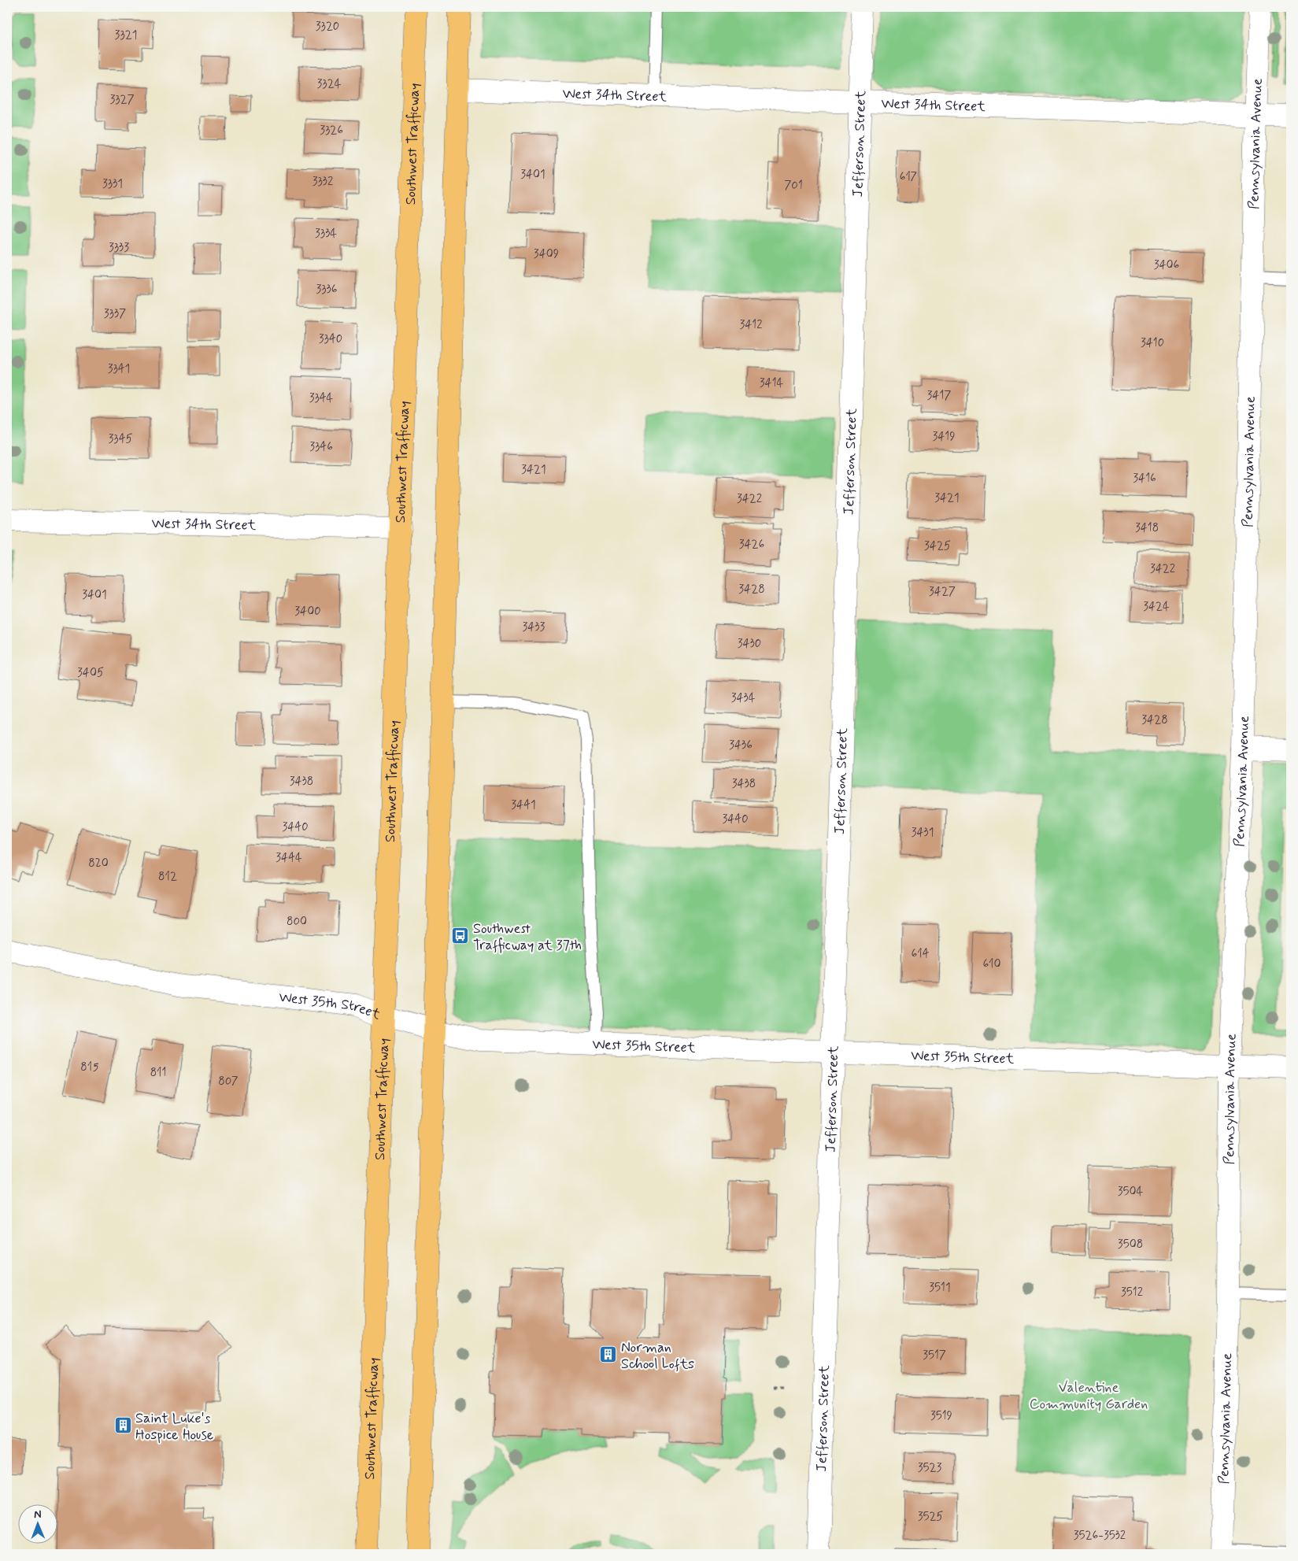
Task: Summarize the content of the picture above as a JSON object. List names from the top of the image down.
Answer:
{
  "streets": {
    "main road": ["Southwest Trafficway"],
    "street": [
      "West 34th Street",
      "Jefferson Street",
      "Pennsylvania Avenue",
      "West 35th Street"
    ]
  },
  "crossings": [
    ["West 34th Street", "Southwest Trafficway"],
    ["West 34th Street", "Jefferson Street"],
    ["West 34th Street", "Pennsylvania Avenue"],
    ["Southwest Trafficway", "West 35th Street"],
    ["Jefferson Street", "West 35th Street"],
    ["Pennsylvania Avenue", "West 35th Street"]
  ],
  "parks": ["Valentine Community Garden"],
  "places": {
    "bus stop": ["Southwest Trafficway at 37th"],
    "building": ["Norman School Lofts", "Saint Luke's Hospice House"]
  },
  "house_numbers": [
    "3320",
    "3321",
    "3324",
    "3327",
    "3326",
    "3401",
    "617",
    "3332",
    "3331",
    "701",
    "3334",
    "3333",
    "3409",
    "3406",
    "3336",
    "3337",
    "3412",
    "3340",
    "3410",
    "3341",
    "3414",
    "3417",
    "3344",
    "3419",
    "3345",
    "3346",
    "3421",
    "3416",
    "3421",
    "3422",
    "3418",
    "3426",
    "3425",
    "3422",
    "3428",
    "3427",
    "3401",
    "3424",
    "3400",
    "3433",
    "3430",
    "3405",
    "3434",
    "3428",
    "3436",
    "3438",
    "3438",
    "3441",
    "3440",
    "3440",
    "3431",
    "3444",
    "820",
    "812",
    "800",
    "614",
    "610",
    "815",
    "811",
    "807",
    "3504",
    "3508",
    "3511",
    "3512",
    "3517",
    "3519",
    "3523",
    "3525",
    "3526-3532"
  ],
  "north": "top"
}
